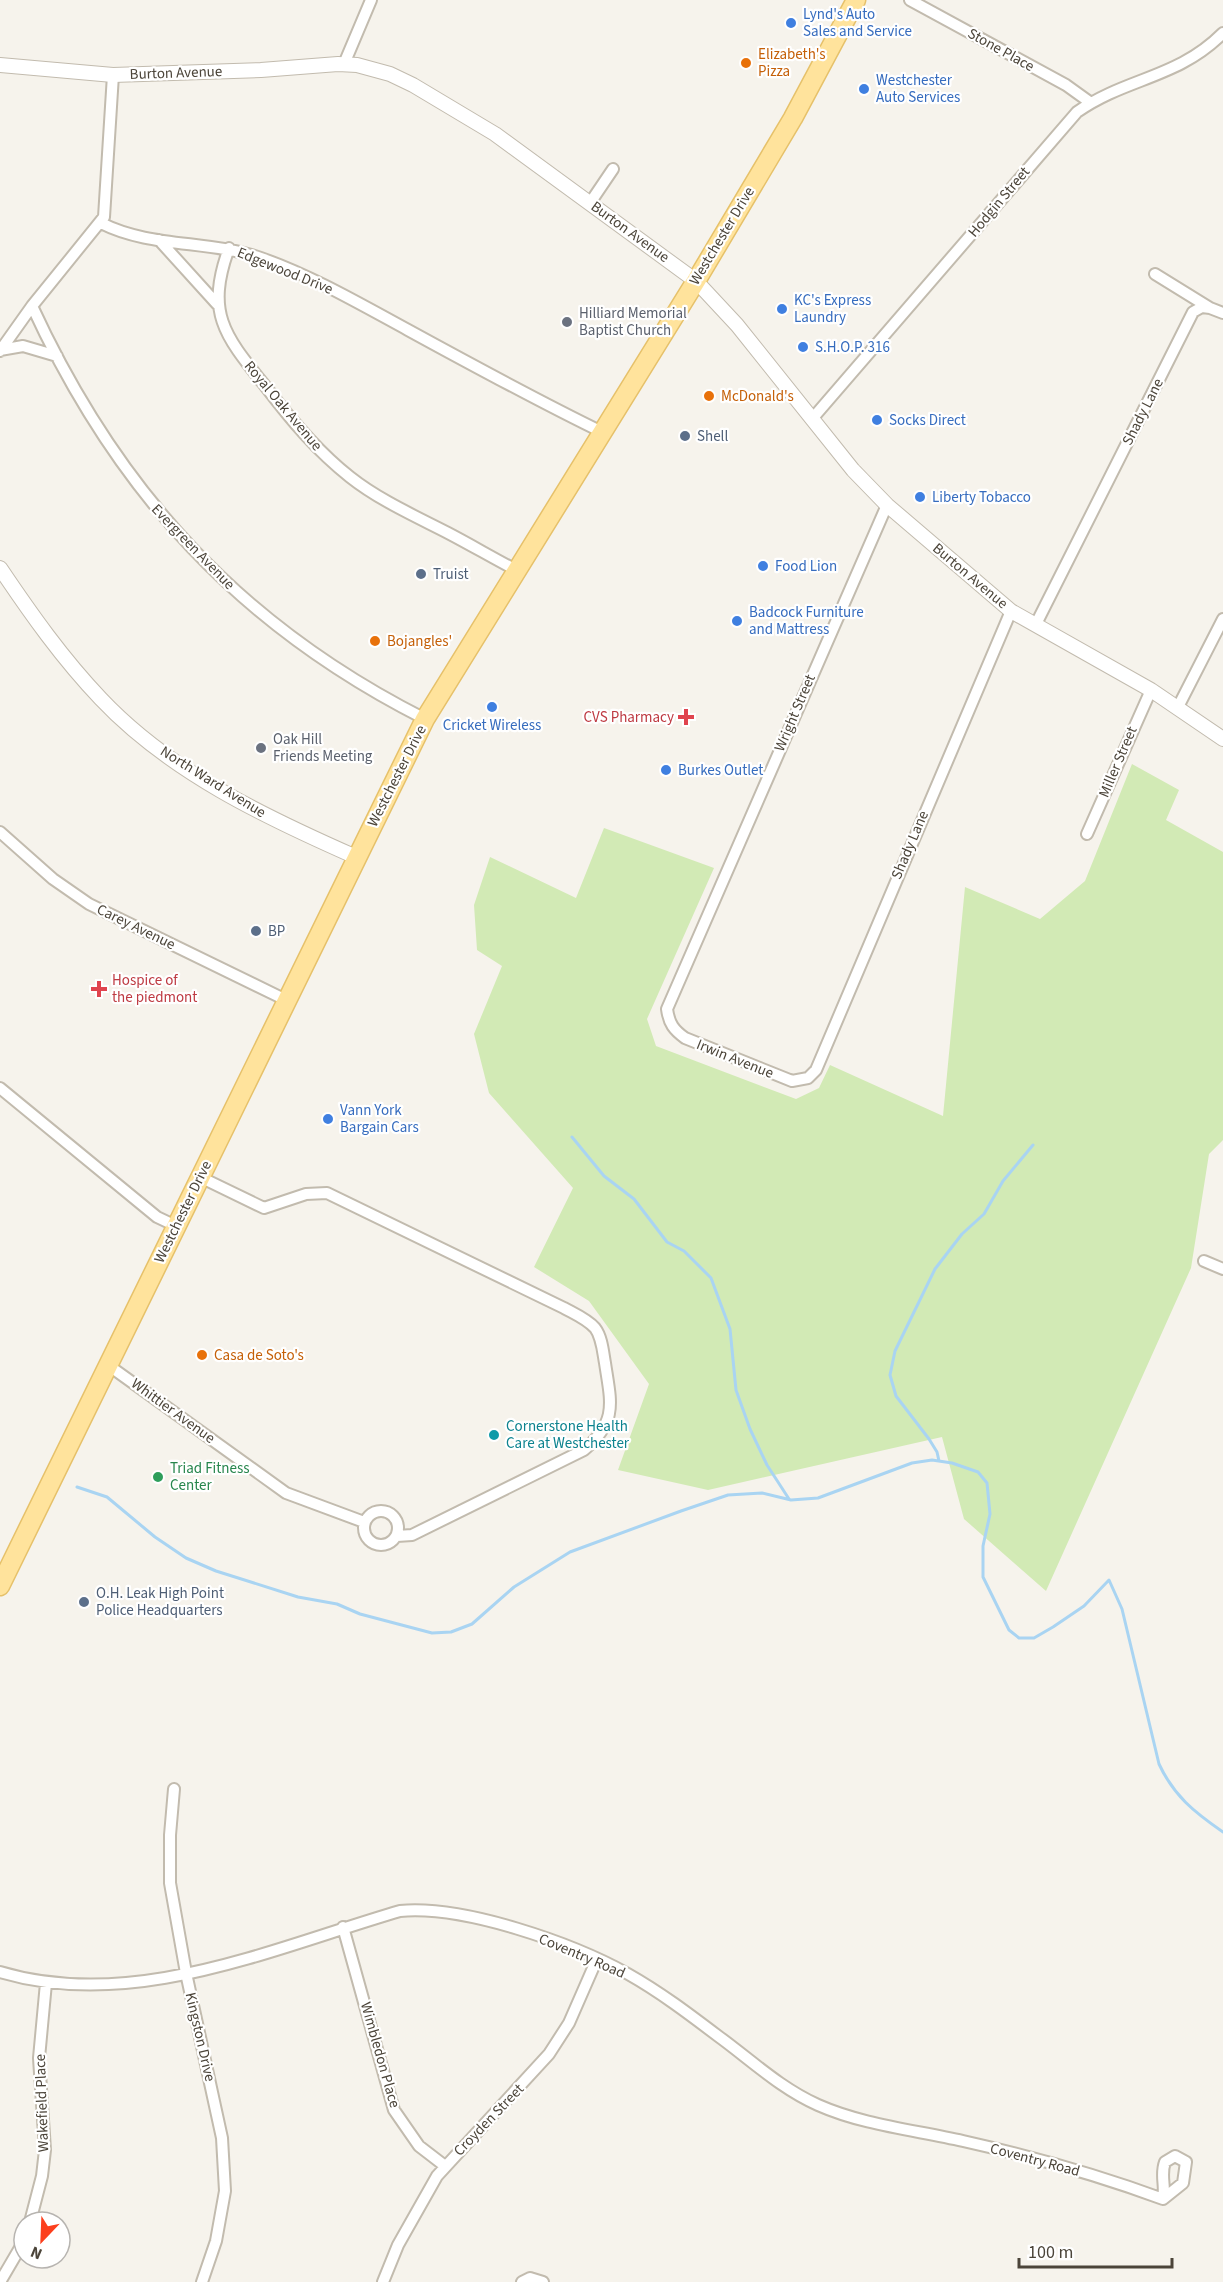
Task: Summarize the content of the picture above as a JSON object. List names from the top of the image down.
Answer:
{
  "streets": {
    "main road": ["Westchester Drive"],
    "street": [
      "Stone Place",
      "Burton Avenue",
      "Hodgin Street",
      "Edgewood Drive",
      "Royal Oak Avenue",
      "Shady Lane",
      "Evergreen Avenue",
      "Wright Street",
      "Miller Street",
      "North Ward Avenue",
      "Carey Avenue",
      "Irwin Avenue",
      "Whittier Avenue",
      "Coventry Road",
      "Kingston Drive",
      "Wimbledon Place",
      "Wakefield Place",
      "Croyden Street"
    ]
  },
  "crossings": [
    ["Stone Place", "Hodgin Street"],
    ["Burton Avenue", "Hodgin Street"],
    ["Burton Avenue", "Westchester Drive"],
    ["Burton Avenue", "Shady Lane"],
    ["Burton Avenue", "Wright Street"],
    ["Burton Avenue", "Miller Street"],
    ["Westchester Drive", "Edgewood Drive"],
    ["Westchester Drive", "Royal Oak Avenue"],
    ["Westchester Drive", "Evergreen Avenue"],
    ["Westchester Drive", "North Ward Avenue"],
    ["Westchester Drive", "Carey Avenue"],
    ["Westchester Drive", "Whittier Avenue"],
    ["Edgewood Drive", "Royal Oak Avenue"],
    ["Shady Lane", "Irwin Avenue"],
    ["Wright Street", "Irwin Avenue"],
    ["Coventry Road", "Kingston Drive"],
    ["Coventry Road", "Wimbledon Place"],
    ["Coventry Road", "Wakefield Place"],
    ["Coventry Road", "Croyden Street"],
    ["Wimbledon Place", "Croyden Street"]
  ],
  "places": {
    "other": [
      "Lynd's Auto Sales and Service",
      "Elizabeth's Pizza",
      "Westchester Auto Services",
      "KC's Express Laundry",
      "Hilliard Memorial Baptist Church",
      "S.H.O.P. 316",
      "McDonald's",
      "Socks Direct",
      "Shell",
      "Liberty Tobacco",
      "Food Lion",
      "Truist",
      "Badcock Furniture and Mattress",
      "Bojangles'",
      "Cricket Wireless",
      "Oak Hill Friends Meeting",
      "Burkes Outlet",
      "BP",
      "Vann York Bargain Cars",
      "Casa de Soto's",
      "Cornerstone Health Care at Westchester",
      "Triad Fitness Center",
      "O.H. Leak High Point Police Headquarters"
    ],
    "health": ["CVS Pharmacy", "Hospice of the piedmont"]
  },
  "scale_bar": "100 m",
  "north": "bottom left"
}
